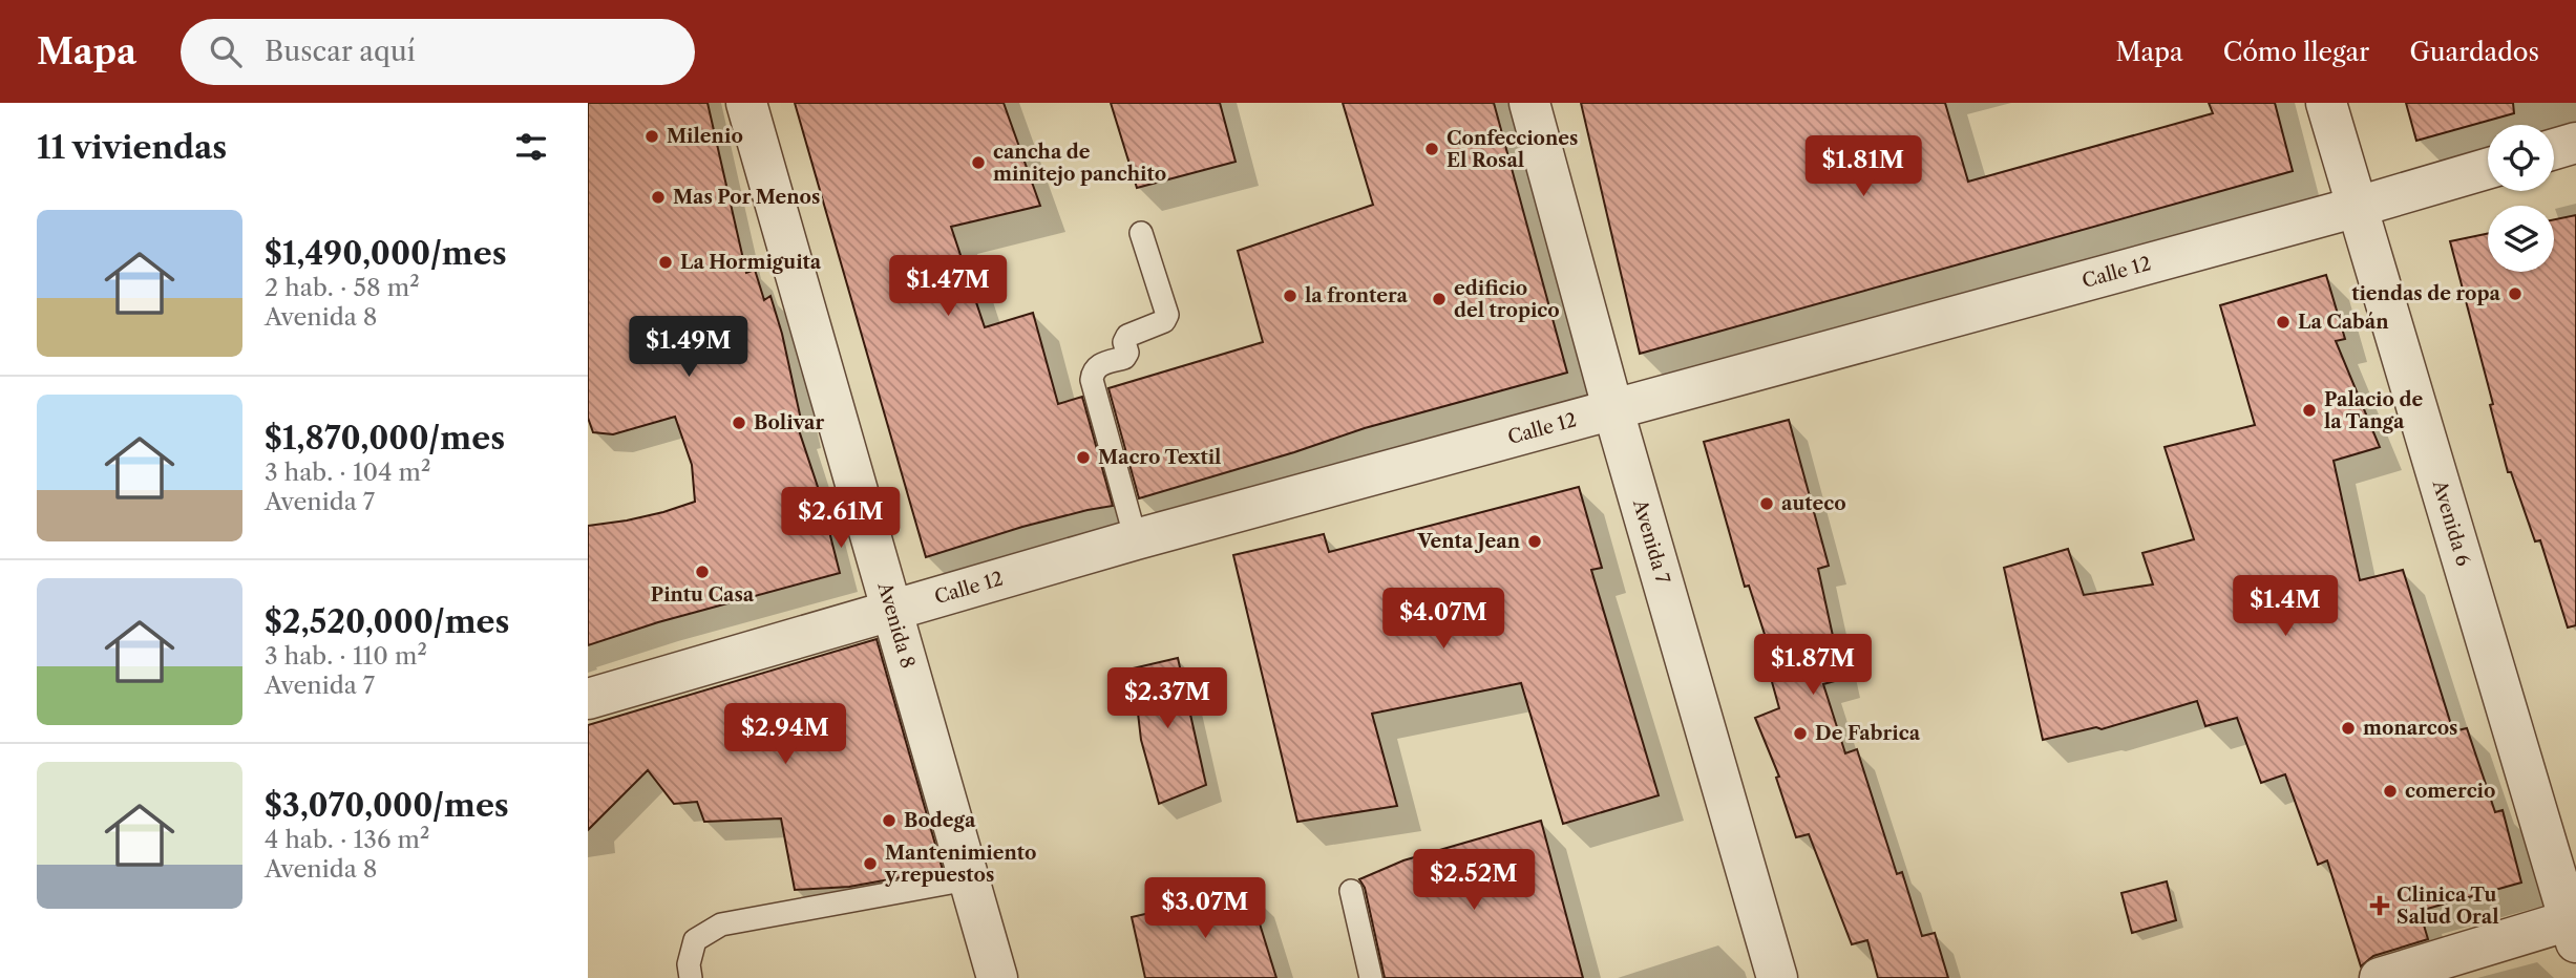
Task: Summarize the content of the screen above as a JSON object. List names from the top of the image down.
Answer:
{
  "streets": {
    "street": [
      "Calle 12",
      "Avenida 6",
      "Avenida 7",
      "Avenida 8"
    ]
  },
  "crossings": [
    ["Calle 12", "Avenida 6"],
    ["Calle 12", "Avenida 7"],
    ["Calle 12", "Avenida 8"]
  ],
  "places": {
    "other": [
      "Milenio",
      "Confecciones El Rosal",
      "cancha de minitejo panchito",
      "Mas Por Menos",
      "La Hormiguita",
      "tiendas de ropa",
      "la frontera",
      "edificio del tropico",
      "La Cabán",
      "Palacio de la Tanga",
      "Bolivar",
      "Macro Textil",
      "auteco",
      "Venta Jean",
      "Pintu Casa",
      "monarcos",
      "De Fabrica",
      "comercio",
      "Bodega",
      "Mantenimiento y repuestos"
    ],
    "health": ["Clinica Tu Salud Oral"]
  },
  "page": {
    "header": "Mapa",
    "search": "Buscar aquí",
    "nav": ["Mapa", "Cómo llegar", "Guardados"],
    "heading": "11 viviendas",
    "price": [
      "$1.81M",
      "$1.47M",
      "$1.49M",
      "$2.61M",
      "$1.4M",
      "$4.07M",
      "$1.87M",
      "$2.37M",
      "$2.94M",
      "$2.52M",
      "$3.07M"
    ],
    "list": [
      {
        "name": "$1,490,000/mes",
        "note": "2 hab. · 58 m² · Avenida 8"
      },
      {
        "name": "$1,870,000/mes",
        "note": "3 hab. · 104 m² · Avenida 7"
      },
      {
        "name": "$2,520,000/mes",
        "note": "3 hab. · 110 m² · Avenida 7"
      },
      {
        "name": "$3,070,000/mes",
        "note": "4 hab. · 136 m² · Avenida 8"
      }
    ]
  }
}
